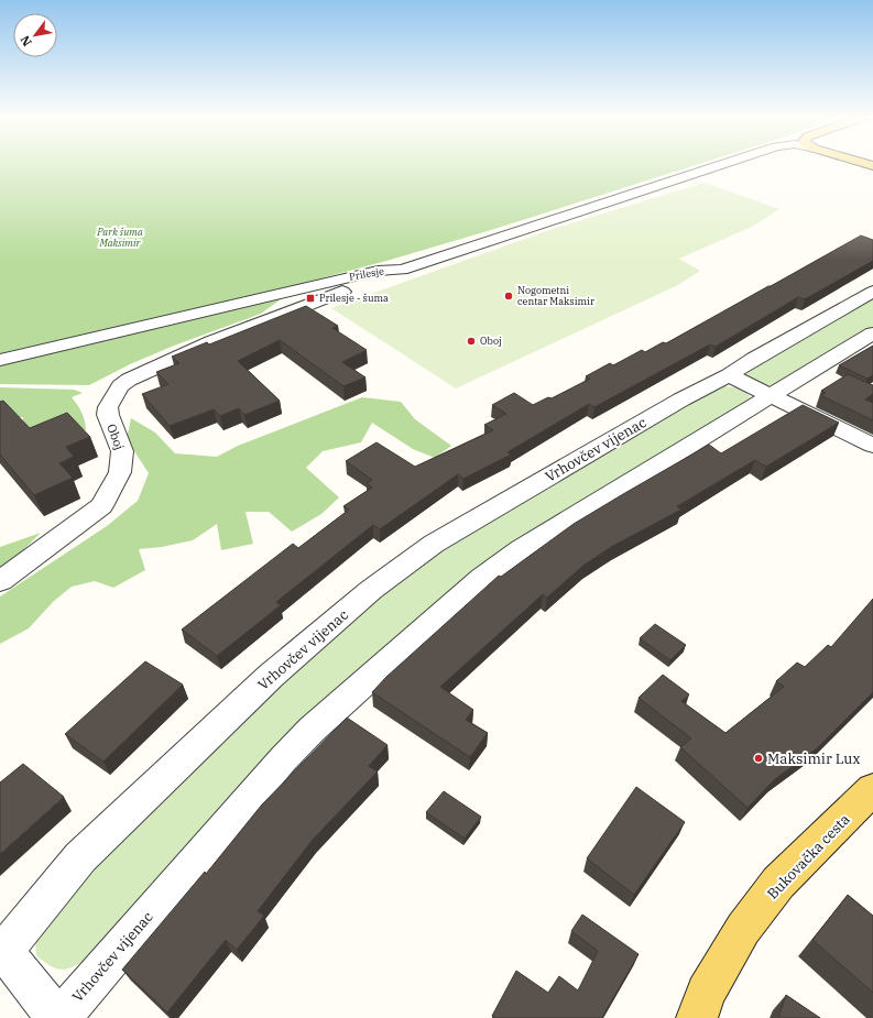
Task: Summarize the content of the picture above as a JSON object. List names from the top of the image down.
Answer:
{
  "streets": {
    "main road": ["Bukovačka cesta"],
    "street": ["Prilesje", "Oboj", "Vrhovčev vijenac"]
  },
  "crossings": [
    ["Prilesje", "Oboj"]
  ],
  "parks": ["Park šuma Maksimir"],
  "places": {
    "other": ["Nogometni centar Maksimir", "Oboj", "Maksimir Lux"],
    "transit": ["Prilesje - šuma"]
  },
  "north": "bottom left"
}
